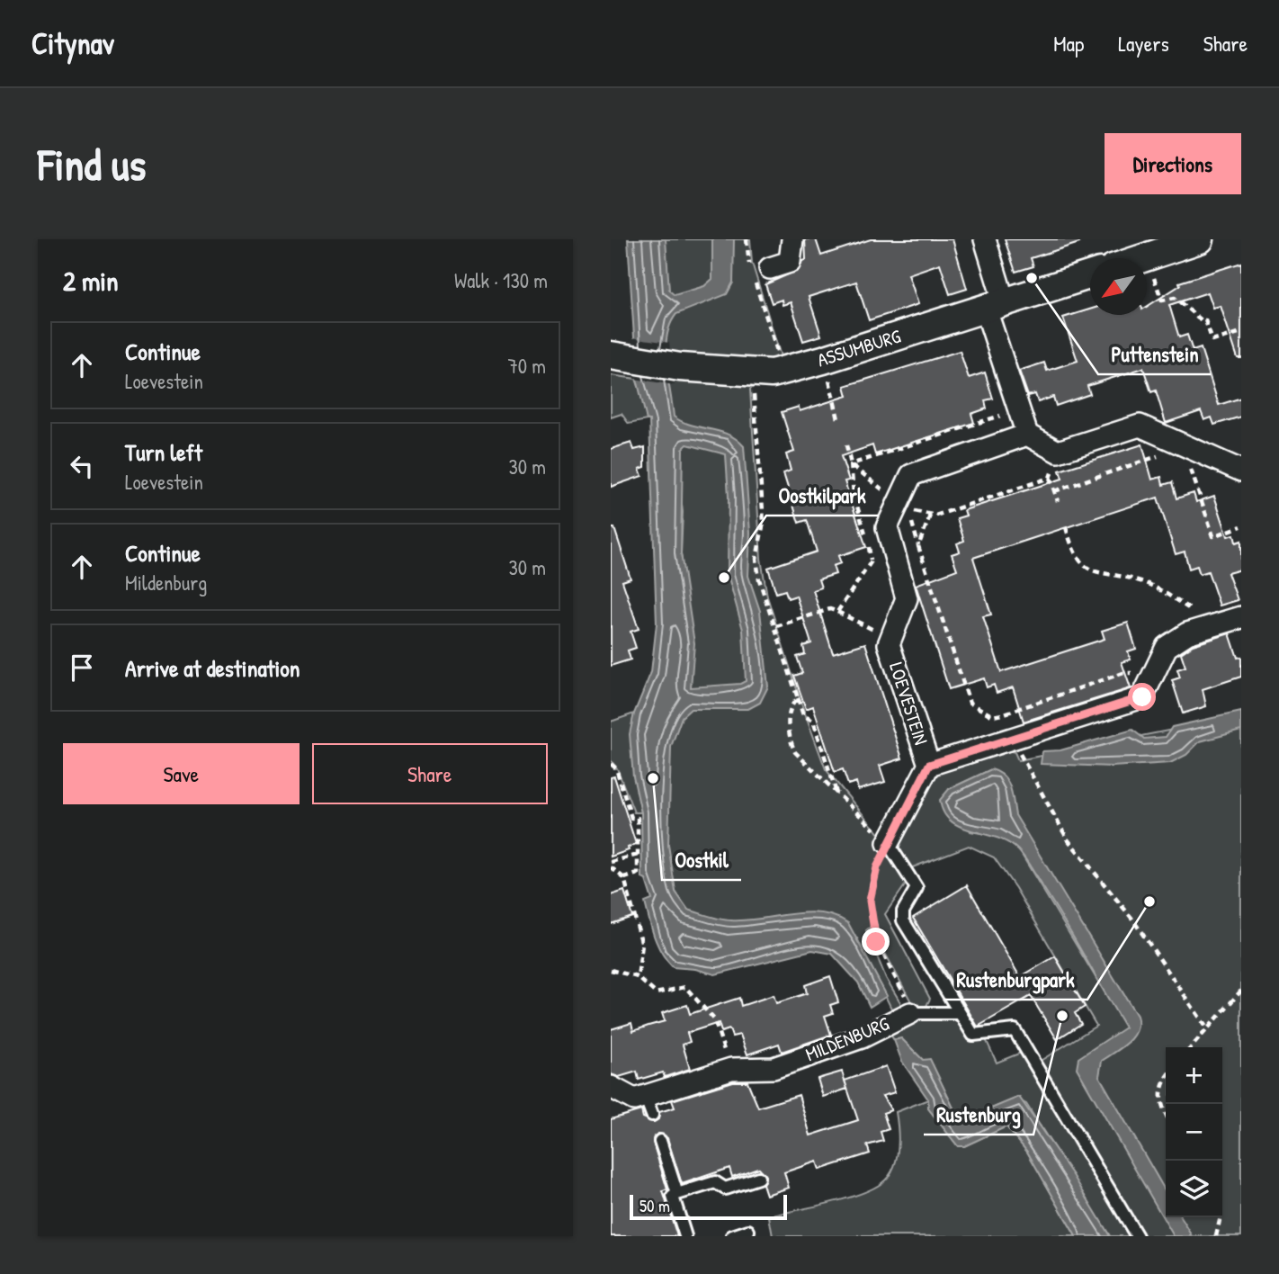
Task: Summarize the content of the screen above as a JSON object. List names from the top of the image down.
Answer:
{
  "streets": {
    "street": ["ASSUMBURG", "LOEVESTEIN", "MILDENBURG"]
  },
  "crossings": [
    ["LOEVESTEIN", "MILDENBURG"]
  ],
  "places": [
    "Puttenstein",
    "Oostkilpark",
    "Oostkil",
    "Rustenburgpark",
    "Rustenburg"
  ],
  "scale_bar": "50 m",
  "north": "bottom left",
  "page": {
    "header": "Citynav",
    "nav": ["Map", "Layers", "Share"],
    "buttons": [
      "Directions",
      ["Save", "Share"]
    ],
    "title": "Find us",
    "heading": ["2 min", "Walk · 130 m"],
    "list": [
      ["Continue", "Loevestein", "70 m"],
      ["Turn left", "Loevestein", "30 m"],
      ["Continue", "Mildenburg", "30 m"],
      "Arrive at destination"
    ],
    "map_buttons": ["+", "−"],
    "scale": "50 m"
  }
}
